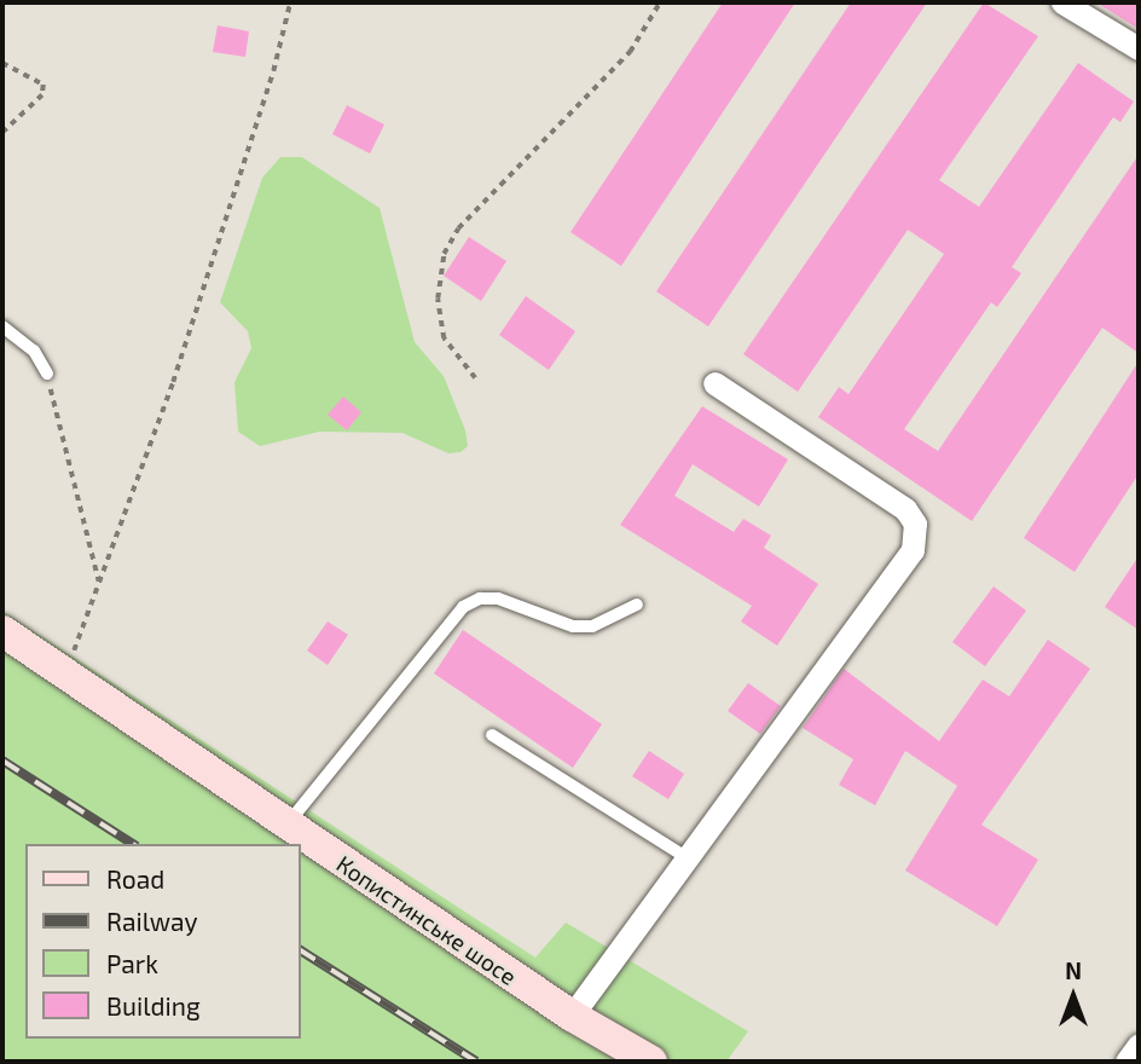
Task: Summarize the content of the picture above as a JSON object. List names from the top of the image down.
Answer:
{
  "streets": {
    "street": ["Копистинське шосе"]
  },
  "legend": [
    "Road",
    "Railway",
    "Park",
    "Building"
  ],
  "north": "top"
}
